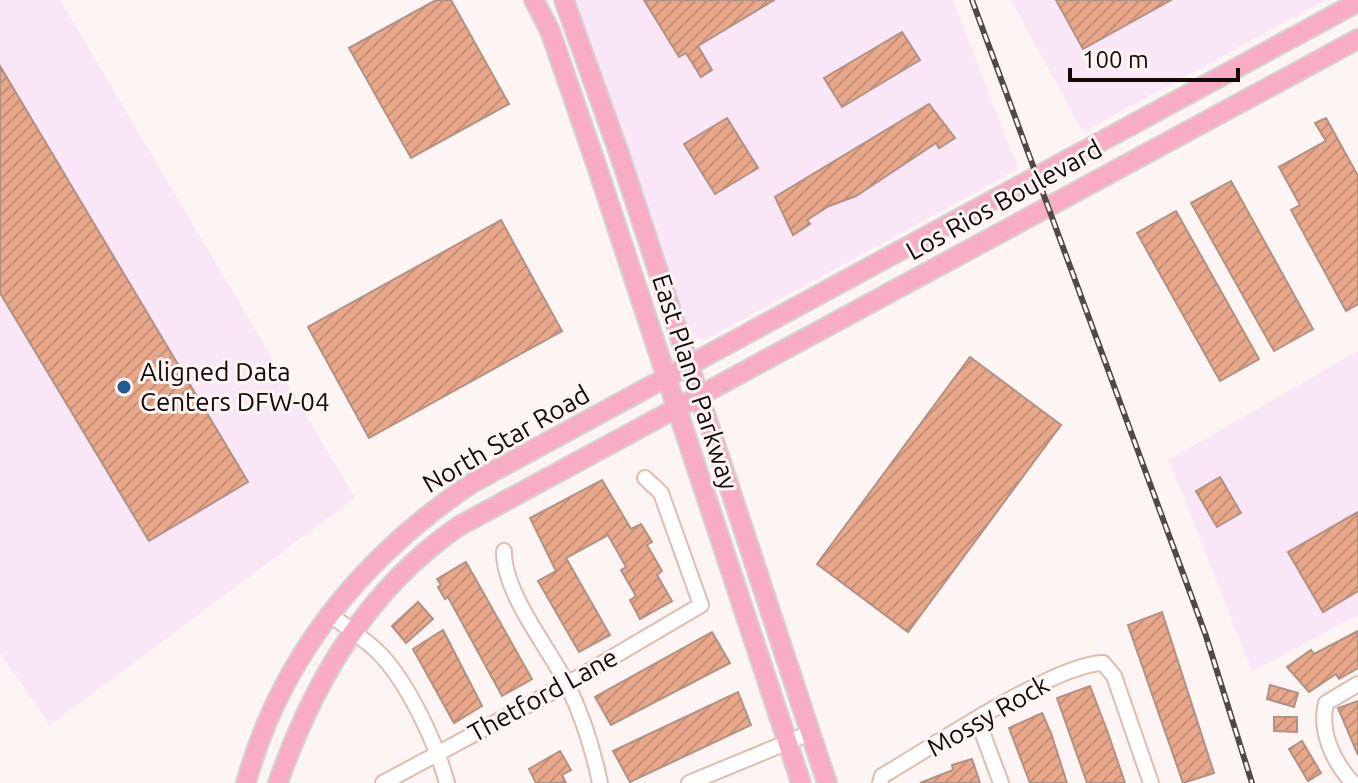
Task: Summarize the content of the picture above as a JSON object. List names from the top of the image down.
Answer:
{
  "streets": {
    "main road": ["Los Rios Boulevard", "East Plano Parkway", "North Star Road"],
    "street": ["Thetford Lane", "Mossy Rock"]
  },
  "crossings": [
    ["Los Rios Boulevard", "East Plano Parkway"],
    ["Los Rios Boulevard", "North Star Road"],
    ["East Plano Parkway", "North Star Road"]
  ],
  "places": ["Aligned Data Centers DFW-04"],
  "scale_bar": "100 m"
}
